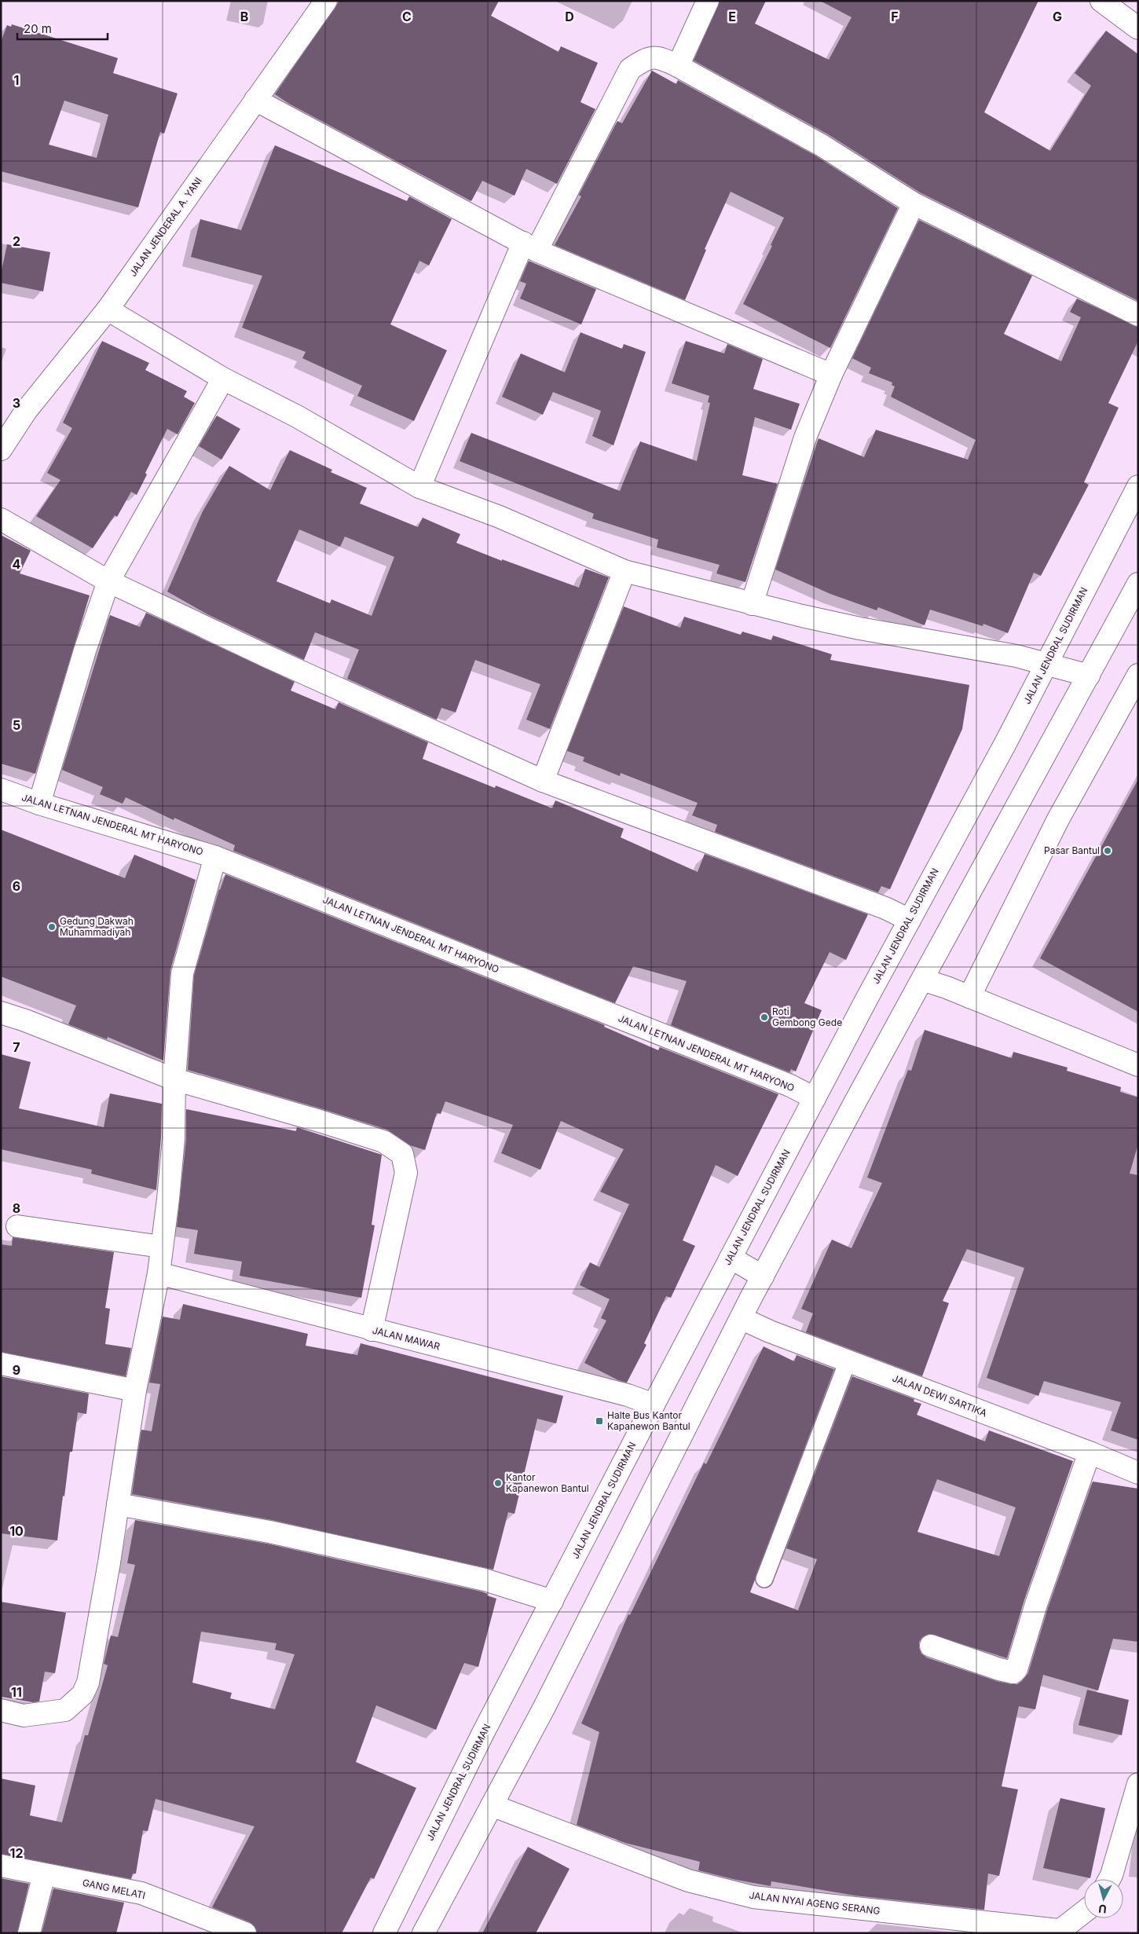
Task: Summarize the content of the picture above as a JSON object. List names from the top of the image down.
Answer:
{
  "streets": {
    "street": [
      "JALAN JENDERAL A. YANI",
      "JALAN JENDRAL SUDIRMAN",
      "JALAN LETNAN JENDERAL MT HARYONO",
      "JALAN MAWAR",
      "JALAN DEWI SARTIKA",
      "GANG MELATI",
      "JALAN NYAI AGENG SERANG"
    ]
  },
  "crossings": [
    ["JALAN JENDRAL SUDIRMAN", "JALAN LETNAN JENDERAL MT HARYONO"],
    ["JALAN JENDRAL SUDIRMAN", "JALAN MAWAR"]
  ],
  "places": {
    "other": [
      "Pasar Bantul",
      "Gedung Dakwah Muhammadiyah",
      "Roti Gembong Gede",
      "Kantor Kapanewon Bantul"
    ],
    "transit": ["Halte Bus Kantor Kapanewon Bantul"]
  },
  "scale_bar": "20 m",
  "north": "bottom",
  "grid": {
    "columns": [
      "B",
      "C",
      "D",
      "E",
      "F",
      "G"
    ],
    "rows": [
      "1",
      "2",
      "3",
      "4",
      "5",
      "6",
      "7",
      "8",
      "9",
      "10",
      "11",
      "12"
    ]
  }
}
